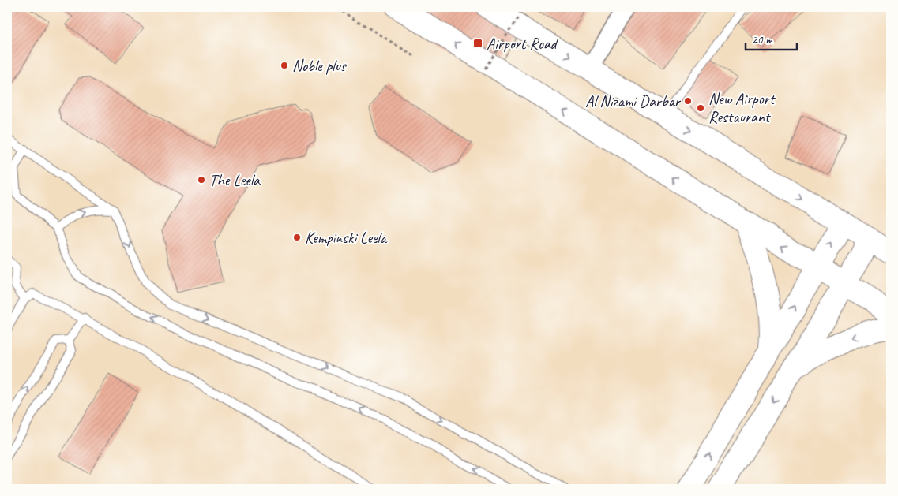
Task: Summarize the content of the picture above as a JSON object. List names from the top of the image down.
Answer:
{
  "places": {
    "transit": ["Airport Road"],
    "other": [
      "Noble plus",
      "Al Nizami Darbar",
      "New Airport Restaurant",
      "The Leela",
      "Kempinski Leela"
    ]
  },
  "scale_bar": "20 m"
}
